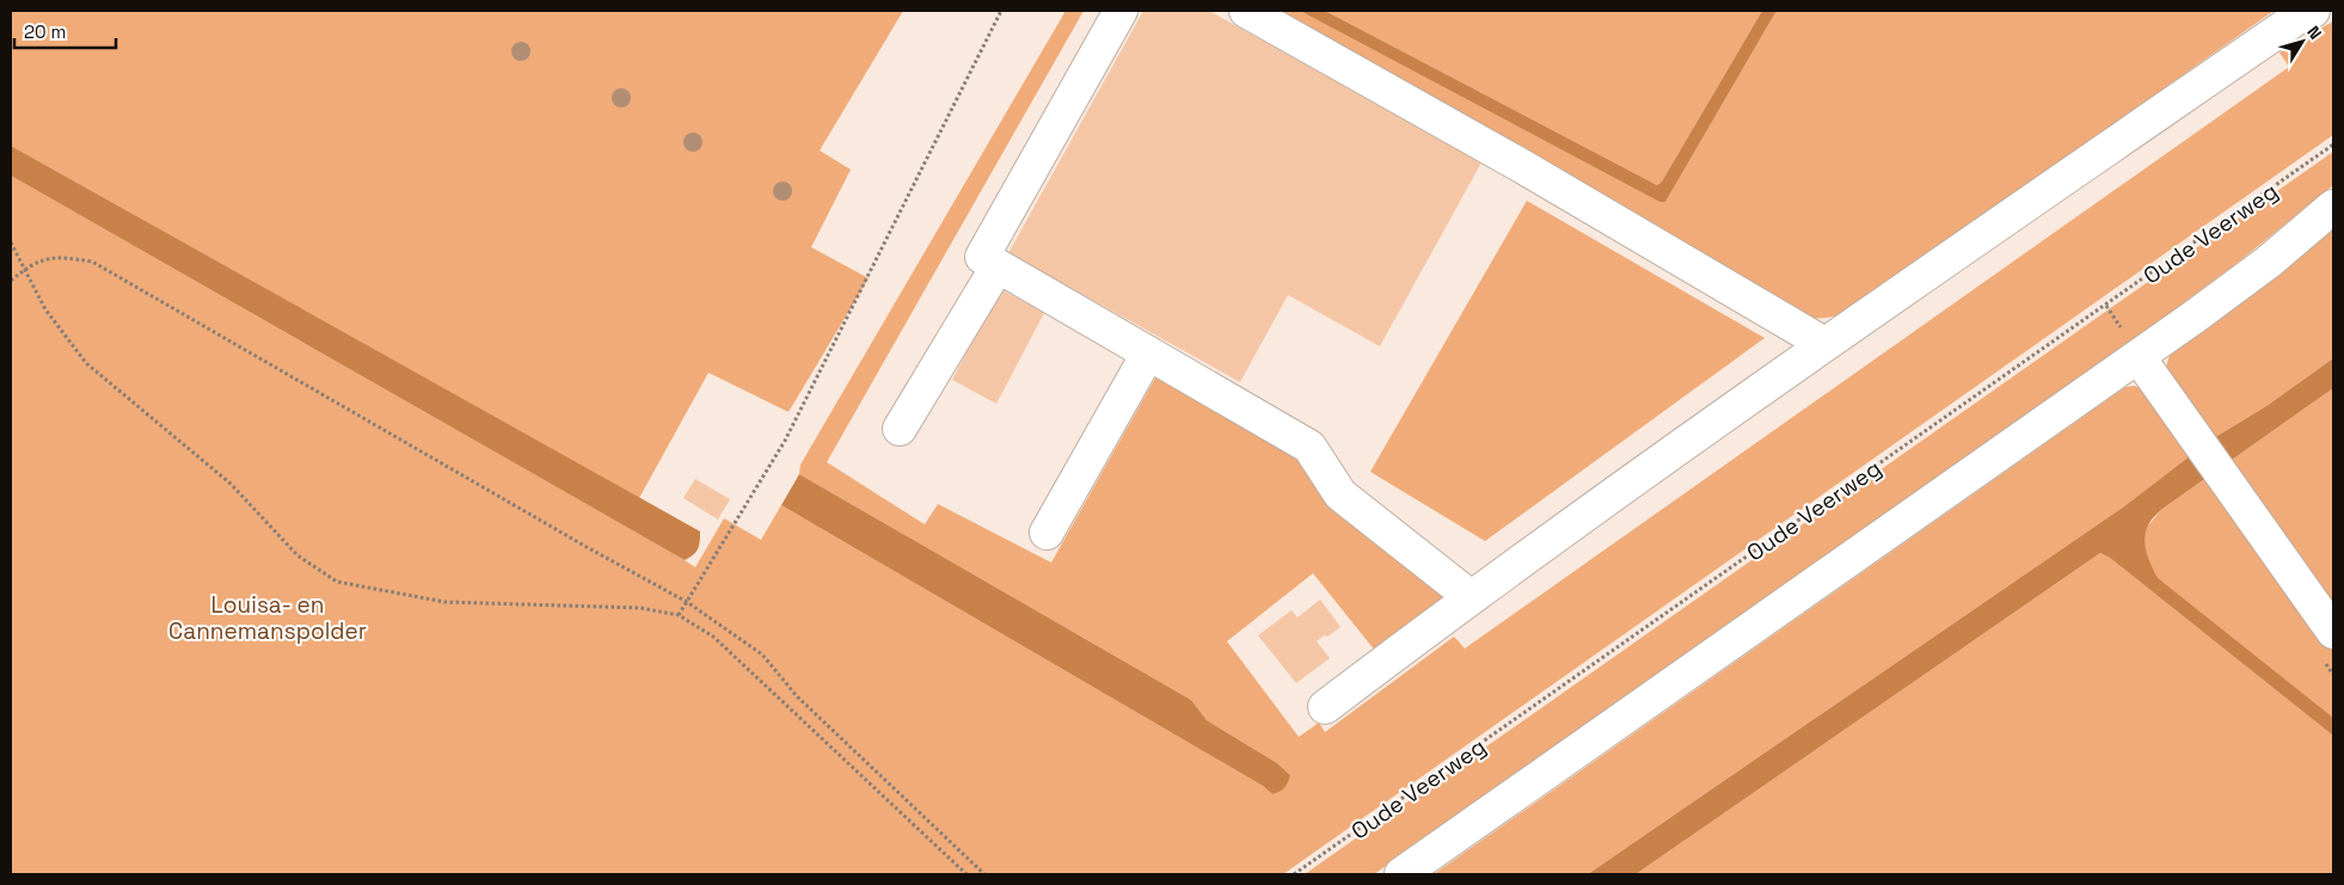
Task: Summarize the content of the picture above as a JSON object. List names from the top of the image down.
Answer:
{
  "streets": {
    "path": ["Oude Veerweg"]
  },
  "parks": ["Louisa- en Cannemanspolder"],
  "scale_bar": "20 m",
  "north": "top right"
}
